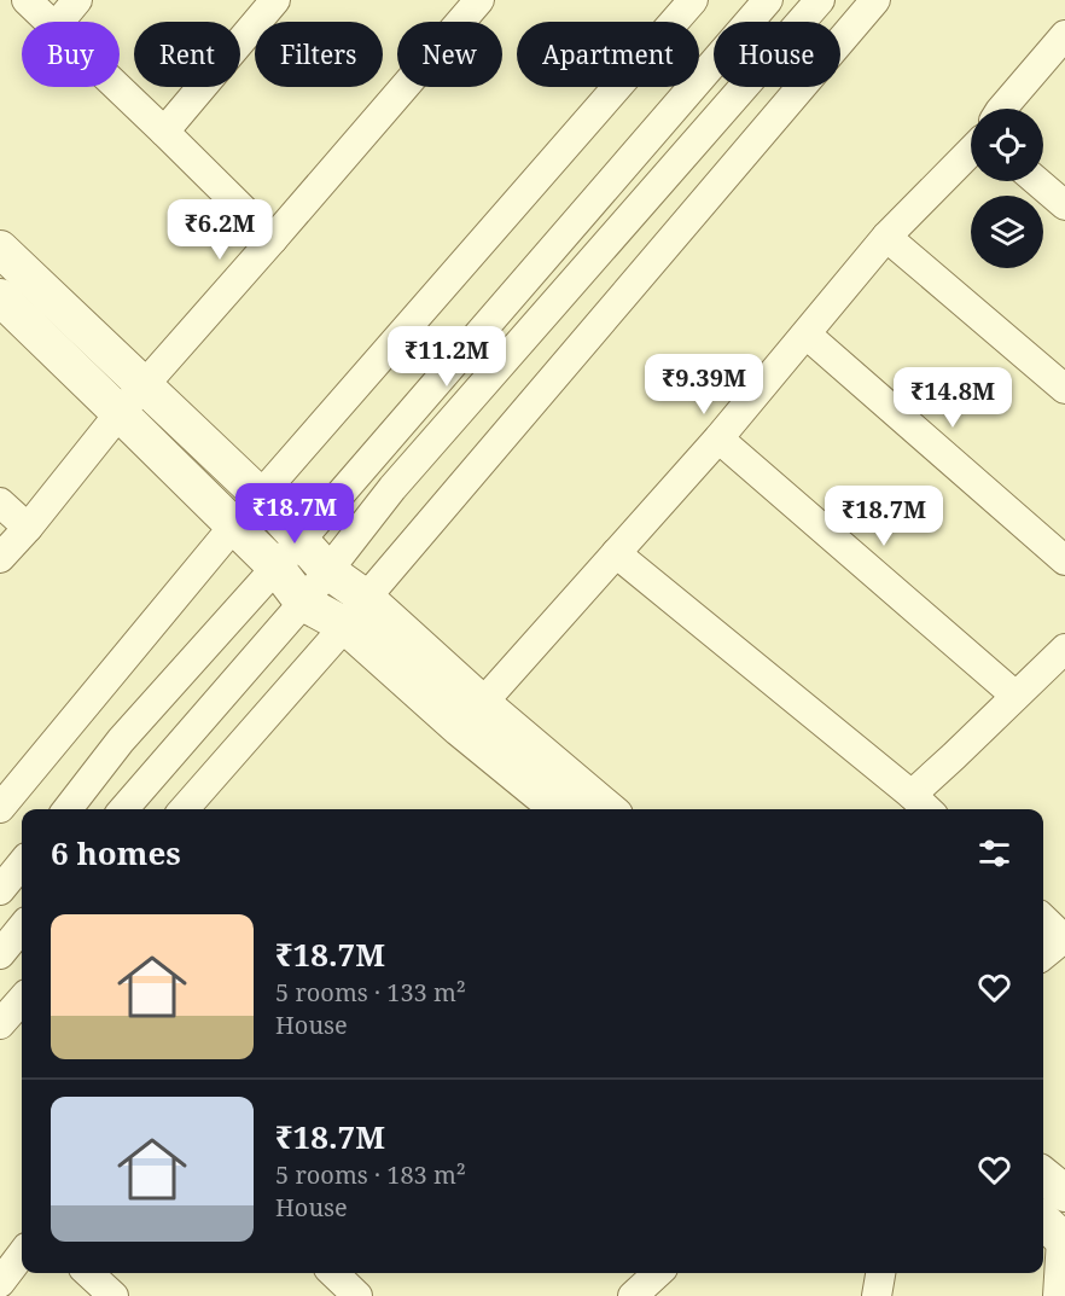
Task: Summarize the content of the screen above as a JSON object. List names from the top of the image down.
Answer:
{
  "page": {
    "chip": [
      "Buy",
      "Rent",
      "Filters",
      "New",
      "Apartment",
      "House"
    ],
    "price": [
      "₹6.2M",
      "₹11.2M",
      "₹9.39M",
      "₹14.8M",
      "₹18.7M",
      "₹18.7M"
    ],
    "heading": "6 homes",
    "list": [
      {
        "name": "₹18.7M",
        "note": "5 rooms · 133 m² · House"
      },
      {
        "name": "₹18.7M",
        "note": "5 rooms · 183 m² · House"
      }
    ]
  }
}
